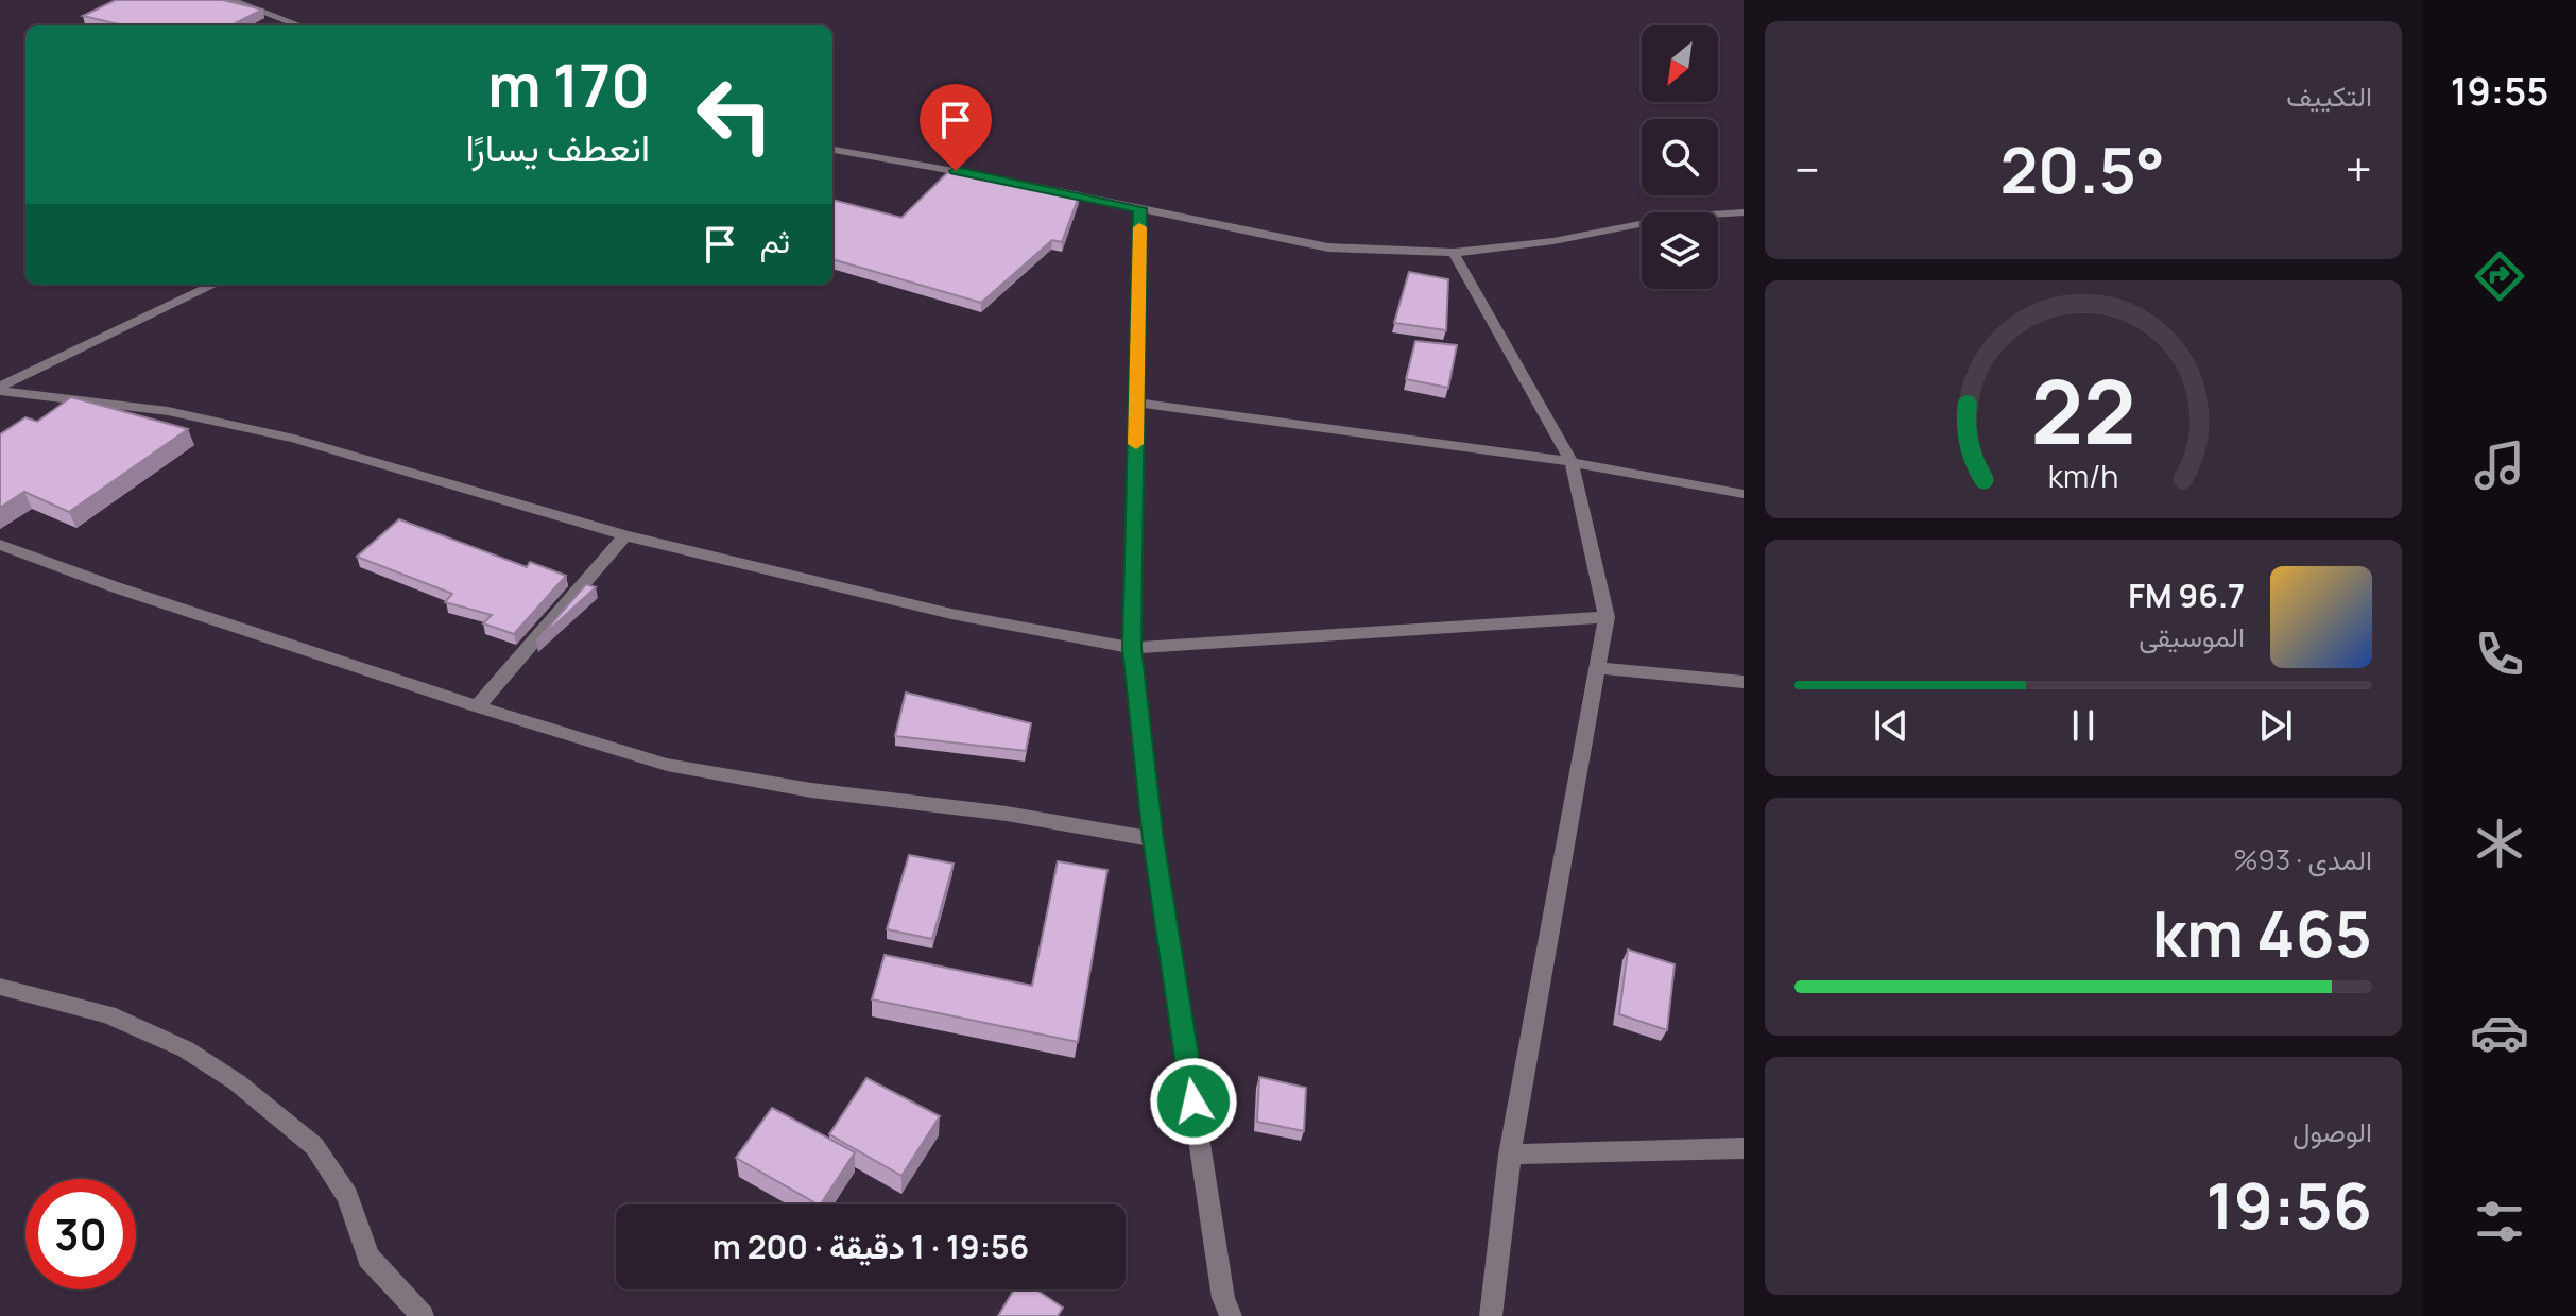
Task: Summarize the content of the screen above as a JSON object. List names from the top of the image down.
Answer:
{
  "north": "bottom left",
  "page": {
    "tabs": "19:55",
    "tile": [
      "التكييف",
      ["المدى · 93%", "465 km"],
      ["الوصول", "19:56"]
    ],
    "turn": ["170 m", "انعطف يسارًا"],
    "heat": ["−", "20.5°", "+"],
    "then": "ثم",
    "song": ["96.7 FM", "الموسيقى"],
    "limit": "30",
    "trip": "19:56 · 1 دقيقة · 200 m",
    "gauge": ["22", "km/h"]
  }
}
